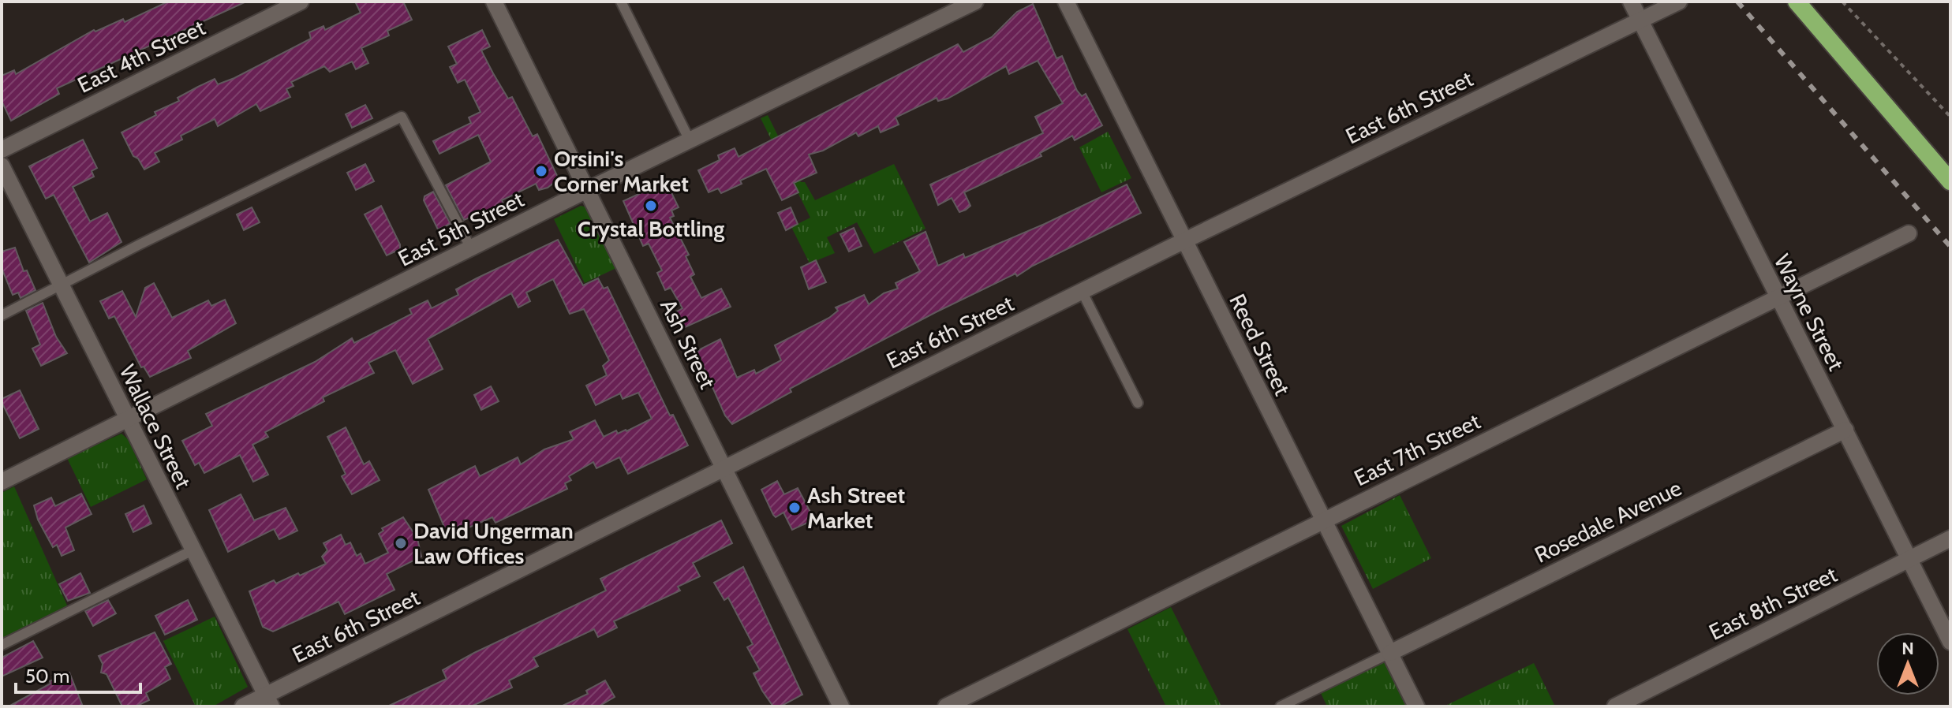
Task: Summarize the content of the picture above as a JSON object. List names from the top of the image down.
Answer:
{
  "streets": {
    "street": [
      "East 4th Street",
      "East 6th Street",
      "East 5th Street",
      "Wayne Street",
      "Ash Street",
      "Reed Street",
      "Wallace Street",
      "East 7th Street",
      "Rosedale Avenue",
      "East 8th Street"
    ]
  },
  "crossings": [
    ["East 6th Street", "Wayne Street"],
    ["East 6th Street", "Ash Street"],
    ["East 6th Street", "Reed Street"],
    ["East 6th Street", "Wallace Street"],
    ["East 5th Street", "Ash Street"],
    ["East 5th Street", "Wallace Street"],
    ["Wayne Street", "East 7th Street"],
    ["Wayne Street", "Rosedale Avenue"],
    ["Wayne Street", "East 8th Street"],
    ["Reed Street", "East 7th Street"],
    ["Reed Street", "Rosedale Avenue"]
  ],
  "places": [
    "Orsini's Corner Market",
    "Crystal Bottling",
    "Ash Street Market",
    "David Ungerman Law Offices"
  ],
  "scale_bar": "50 m",
  "north": "top"
}
